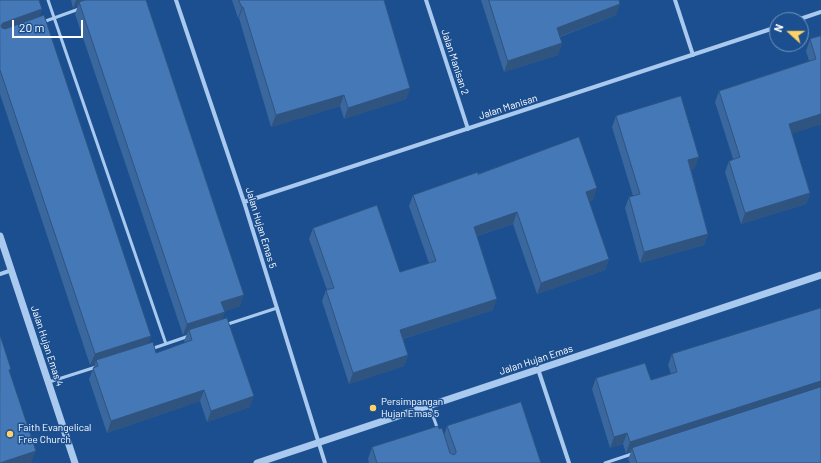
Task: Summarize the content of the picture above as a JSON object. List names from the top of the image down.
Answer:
{
  "streets": {
    "street": [
      "Jalan Manisan 2",
      "Jalan Manisan",
      "Jalan Hujan Emas 5",
      "Jalan Hujan Emas 4",
      "Jalan Hujan Emas"
    ]
  },
  "crossings": [
    ["Jalan Manisan 2", "Jalan Manisan"],
    ["Jalan Manisan", "Jalan Hujan Emas 5"],
    ["Jalan Hujan Emas 5", "Jalan Hujan Emas"]
  ],
  "places": ["Persimpangan Hujan Emas 5", "Faith Evangelical Free Church"],
  "scale_bar": "20 m",
  "north": "left"
}
